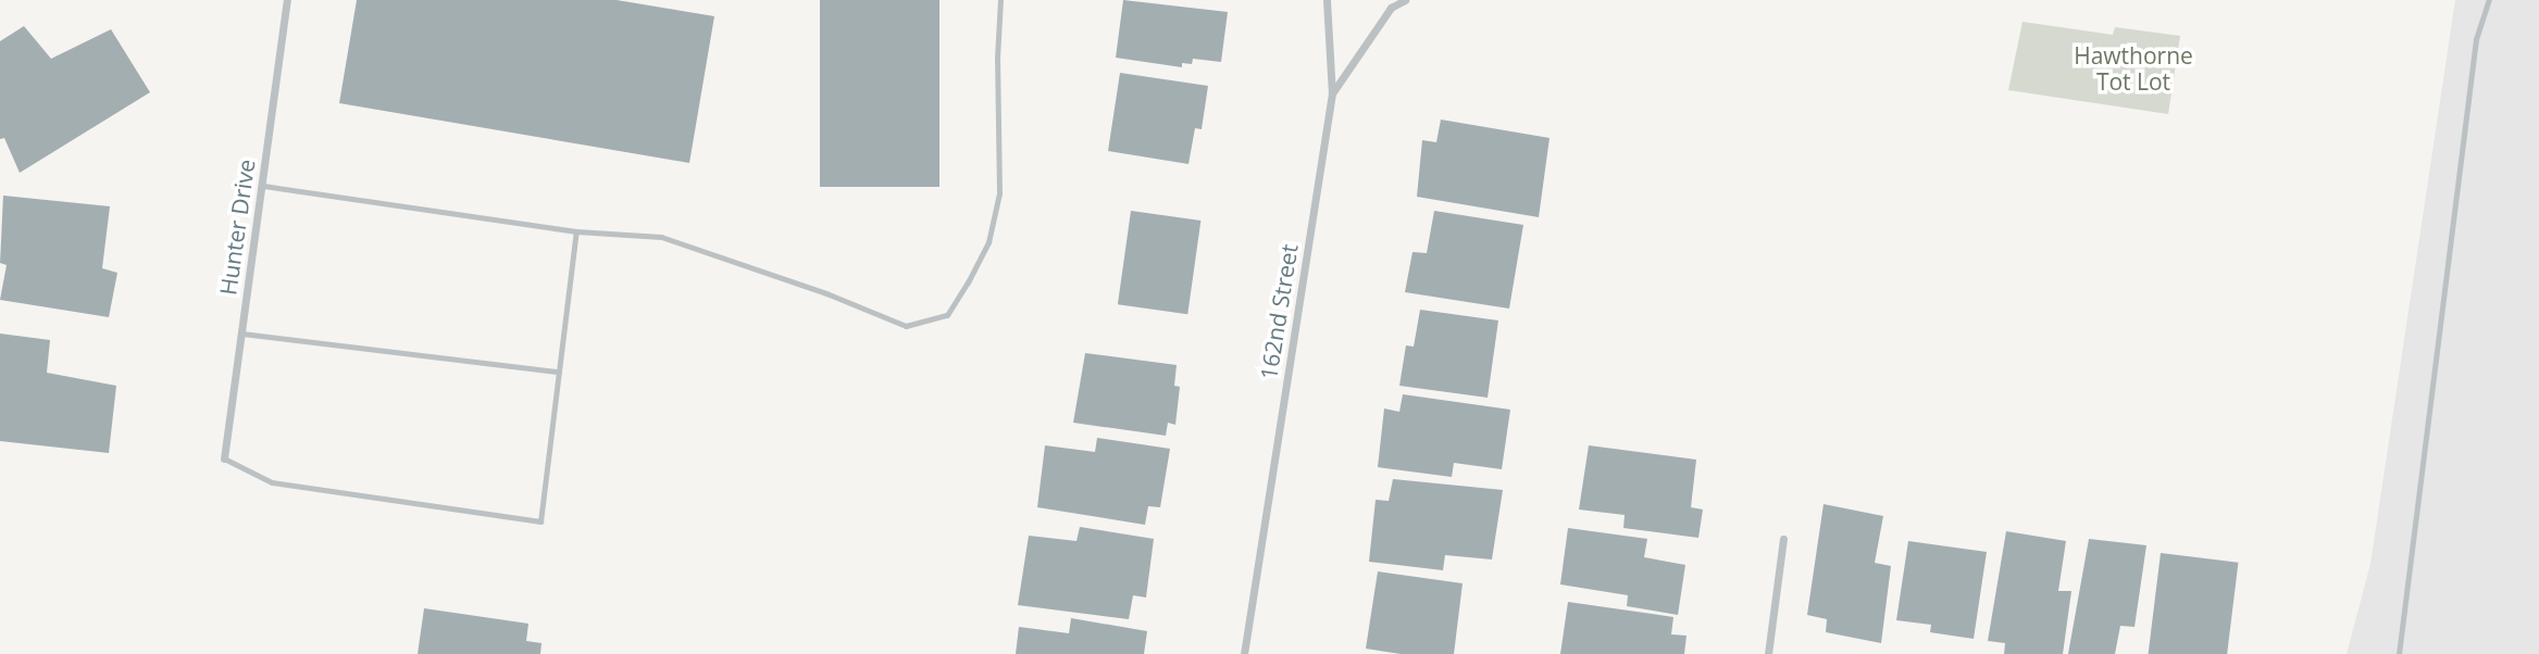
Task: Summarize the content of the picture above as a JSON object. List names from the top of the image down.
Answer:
{
  "streets": {
    "street": ["Hunter Drive", "162nd Street"]
  },
  "parks": ["Hawthorne Tot Lot"]
}
